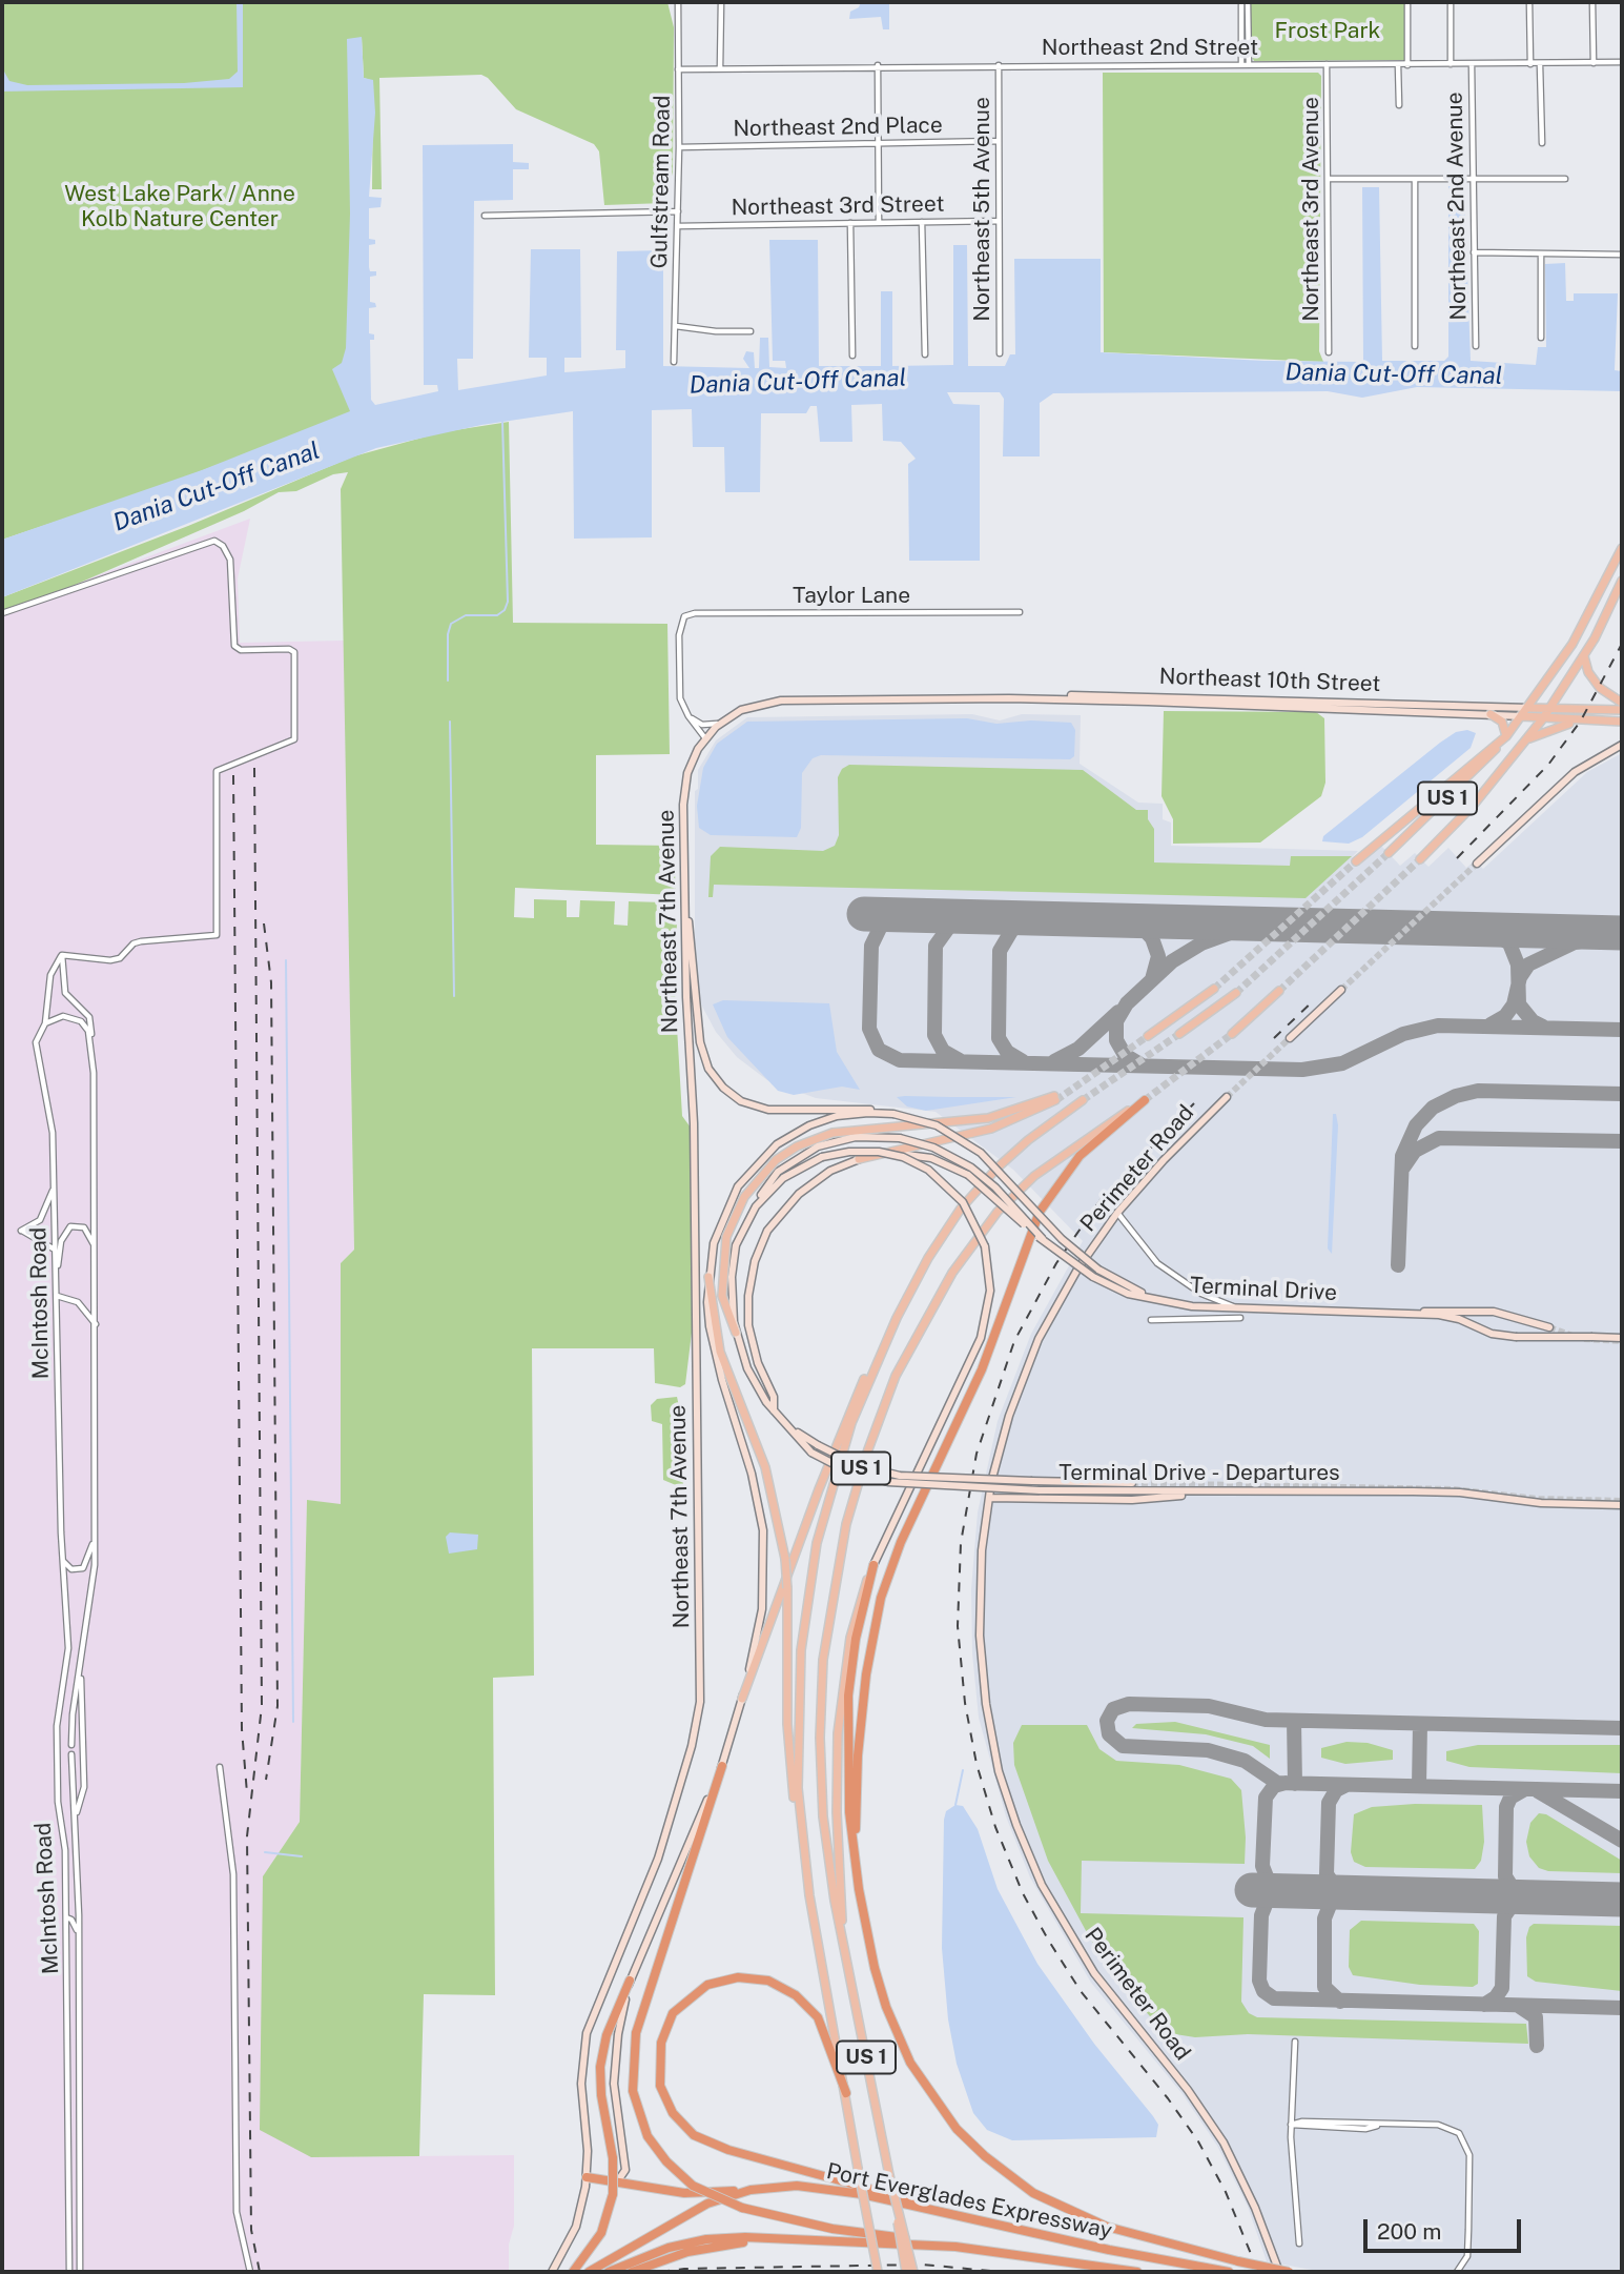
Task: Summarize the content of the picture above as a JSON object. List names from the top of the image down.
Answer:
{
  "streets": {
    "highway": ["Port Everglades Expressway"],
    "main road": ["US 1"],
    "street": [
      "Northeast 2nd Street",
      "Northeast 2nd Place",
      "Gulfstream Road",
      "Northeast 3rd Street",
      "Northeast 2nd Avenue",
      "Northeast 5th Avenue",
      "Northeast 3rd Avenue",
      "Taylor Lane",
      "Northeast 10th Street",
      "Northeast 7th Avenue",
      "Perimeter Road",
      "Terminal Drive",
      "McIntosh Road",
      "Terminal Drive - Departures"
    ]
  },
  "crossings": [
    ["Northeast 2nd Street", "Gulfstream Road"],
    ["Northeast 2nd Street", "Northeast 2nd Avenue"],
    ["Northeast 2nd Street", "Northeast 5th Avenue"],
    ["Northeast 2nd Street", "Northeast 3rd Avenue"],
    ["Northeast 2nd Place", "Gulfstream Road"],
    ["Northeast 2nd Place", "Northeast 5th Avenue"],
    ["Gulfstream Road", "Northeast 3rd Street"],
    ["Northeast 3rd Street", "Northeast 5th Avenue"],
    ["Northeast 10th Street", "US 1"],
    ["Northeast 10th Street", "Northeast 7th Avenue"]
  ],
  "water": ["Dania Cut-Off Canal"],
  "parks": ["Frost Park", "West Lake Park / Anne Kolb Nature Center"],
  "scale_bar": "200 m"
}
